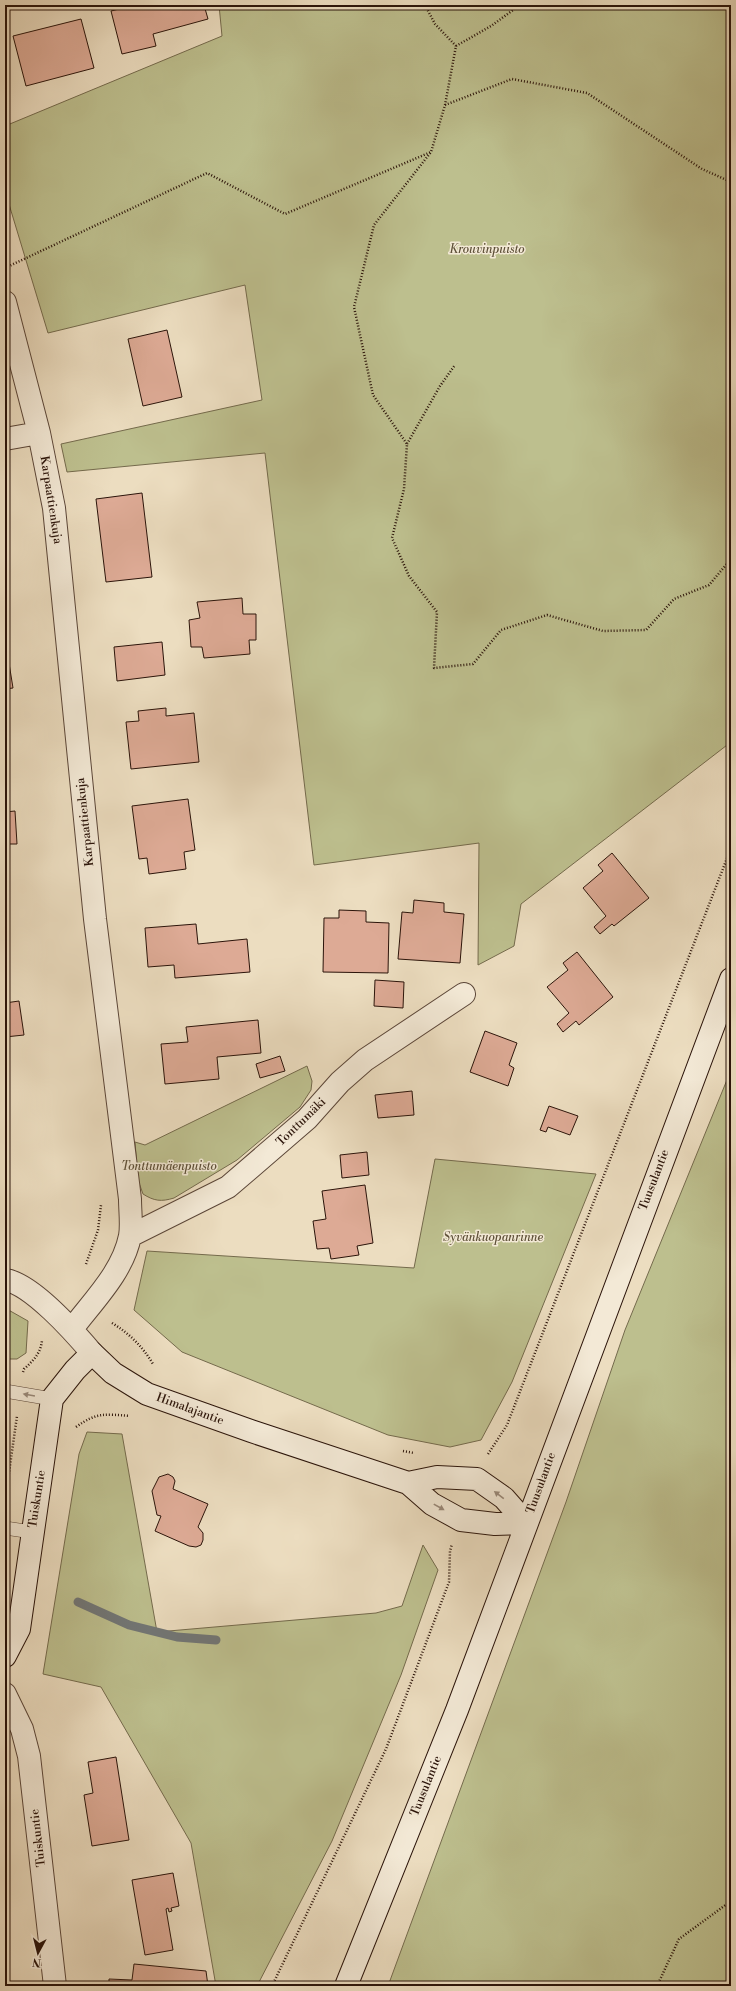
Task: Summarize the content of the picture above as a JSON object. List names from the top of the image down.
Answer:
{
  "streets": {
    "street": [
      "Karpaattienkuja",
      "Tonttumäki",
      "Tuusulantie",
      "Himalajantie",
      "Tuiskuntie"
    ]
  },
  "crossings": [
    ["Karpaattienkuja", "Tonttumäki"],
    ["Karpaattienkuja", "Himalajantie"],
    ["Tuusulantie", "Himalajantie"],
    ["Himalajantie", "Tuiskuntie"]
  ],
  "parks": ["Krouvinpuisto", "Tonttumäenpuisto", "Syvänkuopanrinne"],
  "north": "bottom"
}
